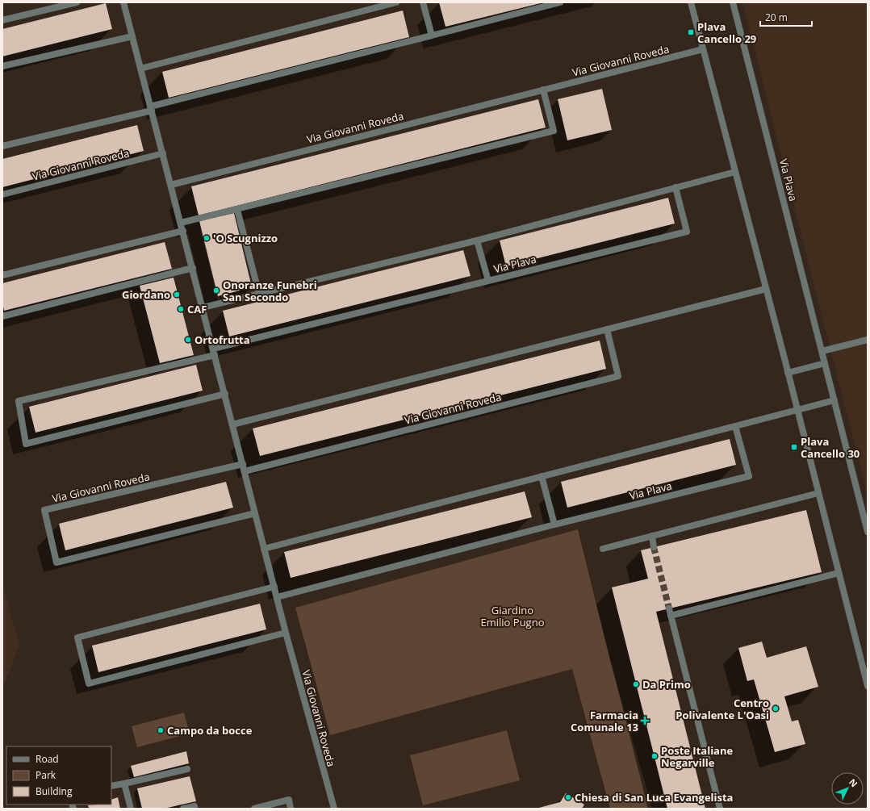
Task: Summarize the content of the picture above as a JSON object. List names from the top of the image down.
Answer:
{
  "streets": {
    "street": ["Via Giovanni Roveda", "Via Plava"]
  },
  "parks": ["Giardino Emilio Pugno"],
  "places": {
    "transit": ["Plava Cancello 29", "Plava Cancello 30"],
    "other": [
      "'O Scugnizzo",
      "Onoranze Funebri San Secondo",
      "Giordano",
      "CAF",
      "Ortofrutta",
      "Da Primo",
      "Centro Polivalente L'Oasi",
      "Campo da bocce",
      "Poste Italiane Negarville",
      "Chiesa di San Luca Evangelista"
    ],
    "health": ["Farmacia Comunale 13"]
  },
  "legend": ["Road", "Park", "Building"],
  "scale_bar": "20 m",
  "north": "top right"
}
